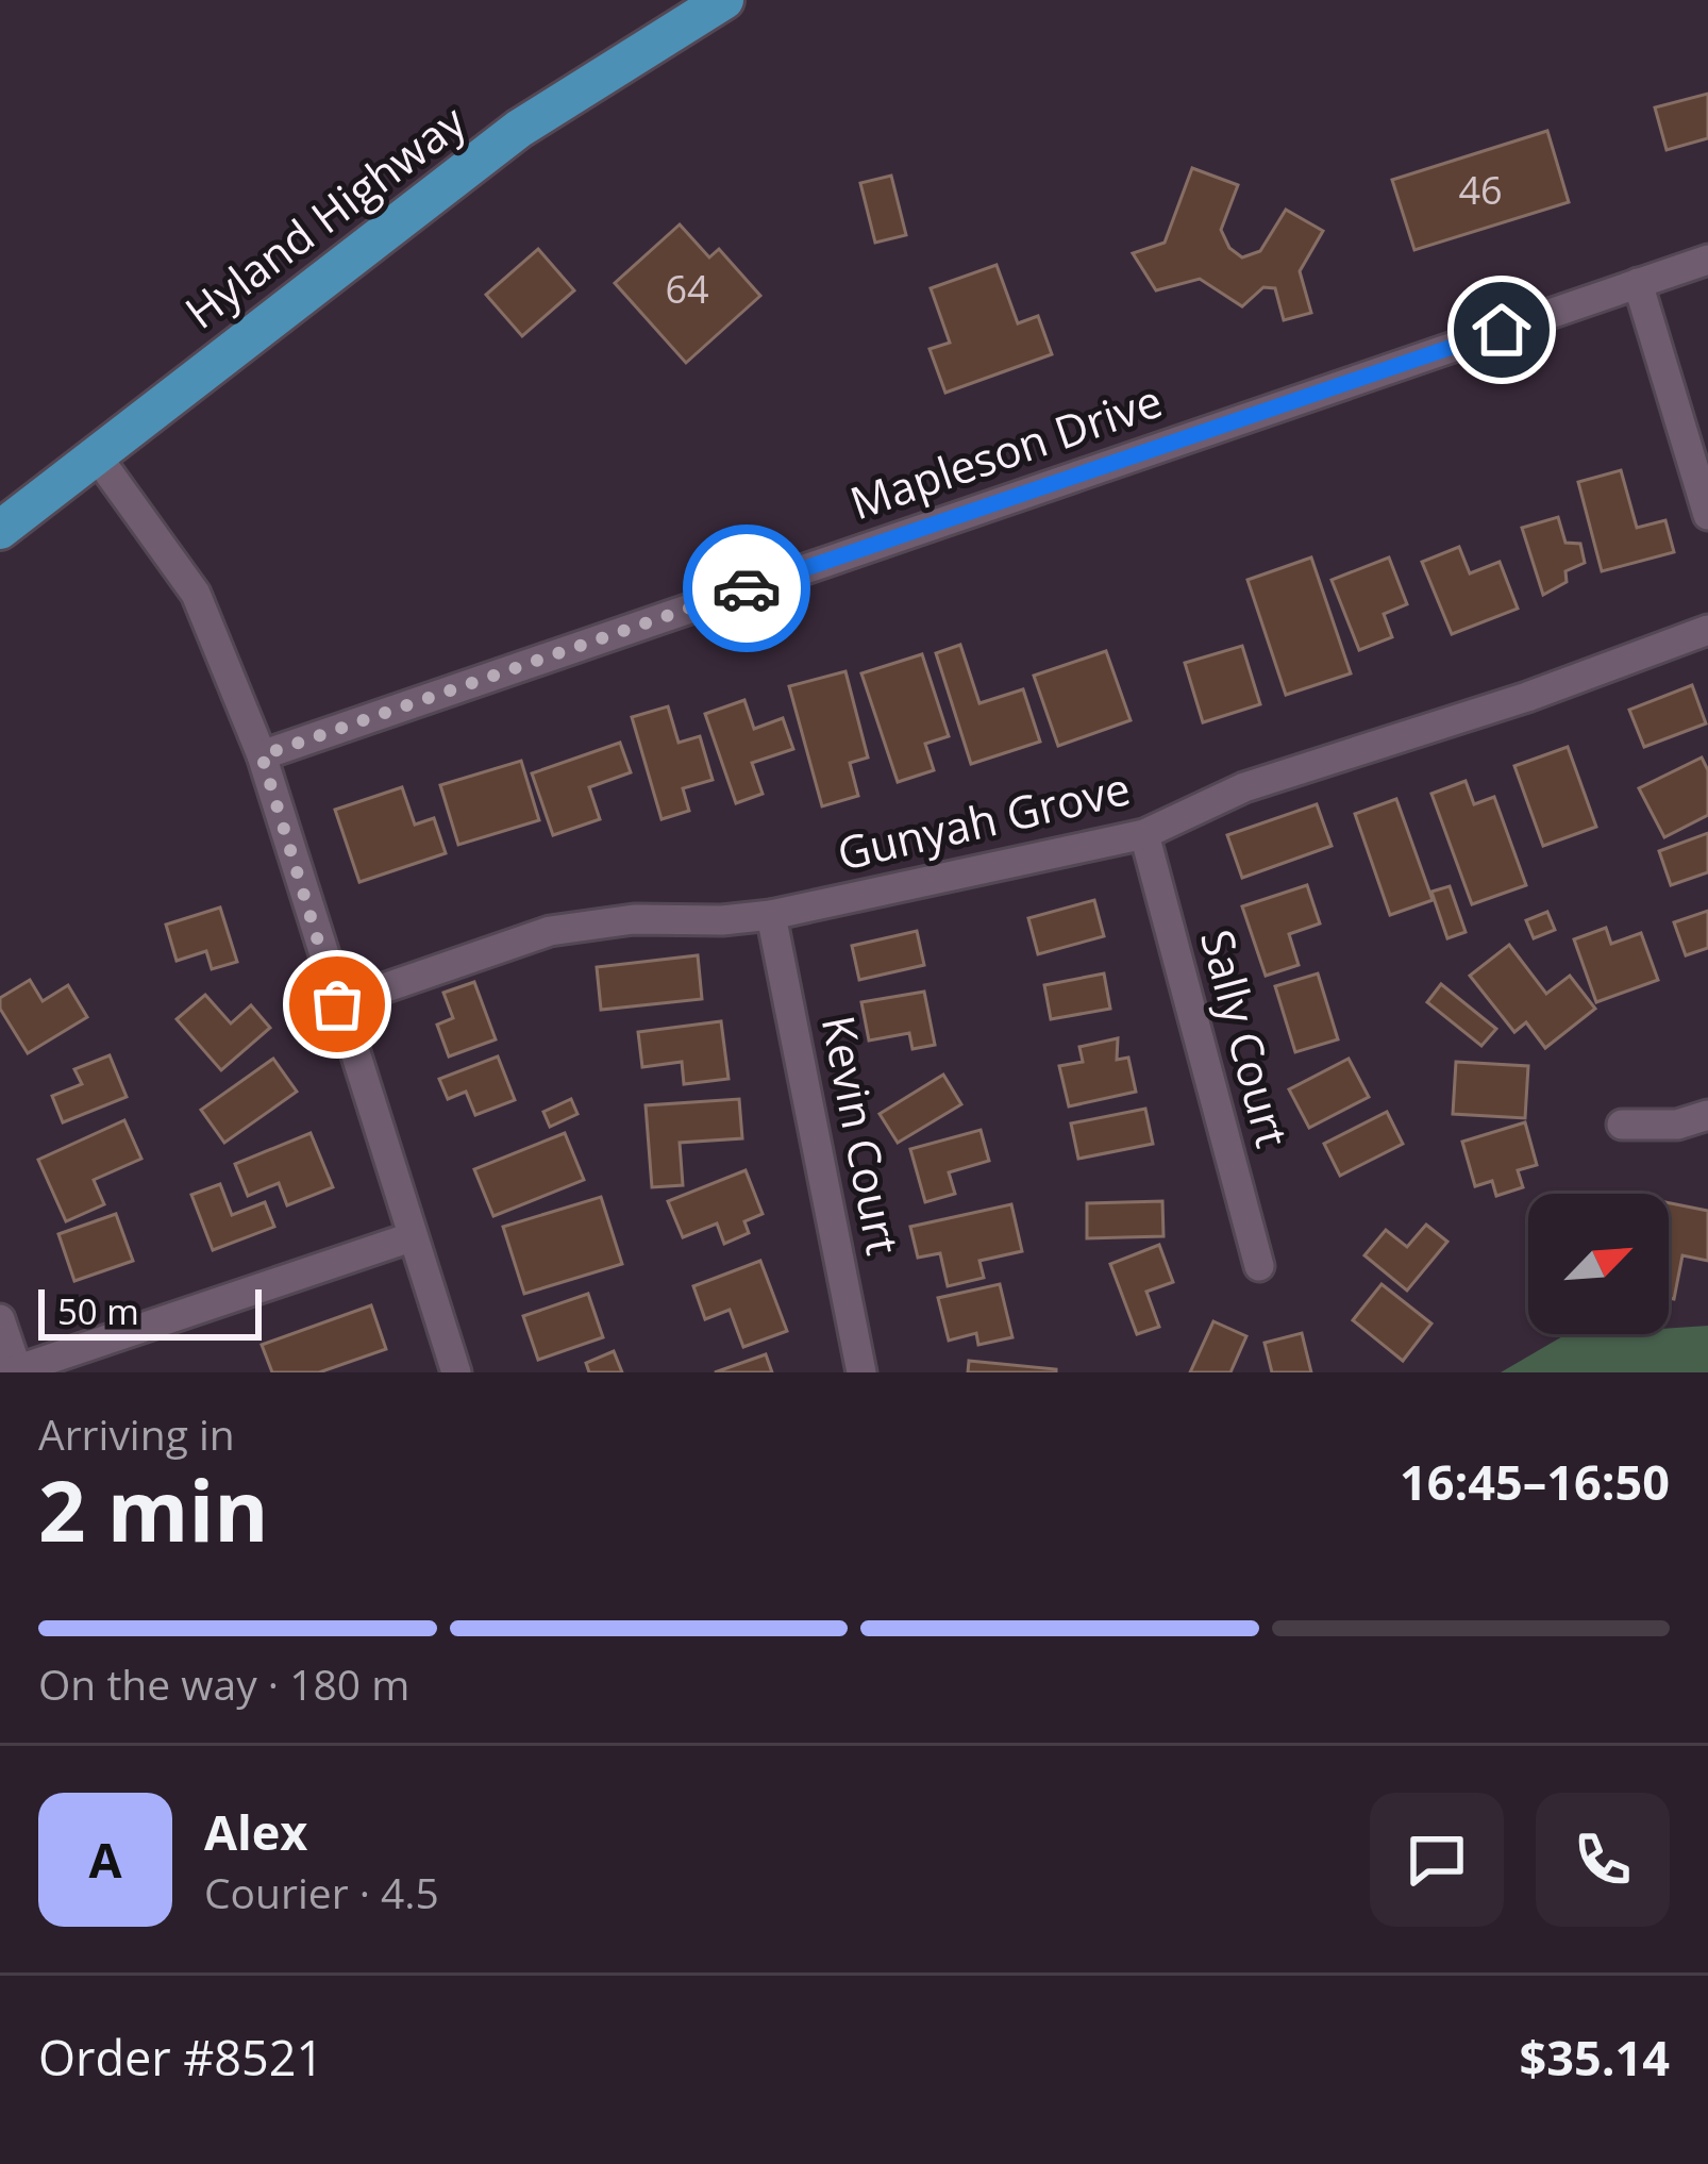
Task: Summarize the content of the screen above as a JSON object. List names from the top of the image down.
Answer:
{
  "streets": {
    "main road": ["Hyland Highway"],
    "street": [
      "Mapleson Drive",
      "Gunyah Grove",
      "Sally Court",
      "Kevin Court"
    ]
  },
  "crossings": [
    ["Gunyah Grove", "Sally Court"],
    ["Gunyah Grove", "Kevin Court"]
  ],
  "house_numbers": ["46", "64"],
  "scale_bar": "50 m",
  "north": "top right",
  "page": {
    "scale": "50 m",
    "heading": ["2 min", "Arriving in", "16:45–16:50"],
    "panel": [
      "Alex",
      "Courier · 4.5",
      "Order #8521",
      "$35.14"
    ],
    "bar": "On the way · 180 m",
    "round": "A"
  }
}
